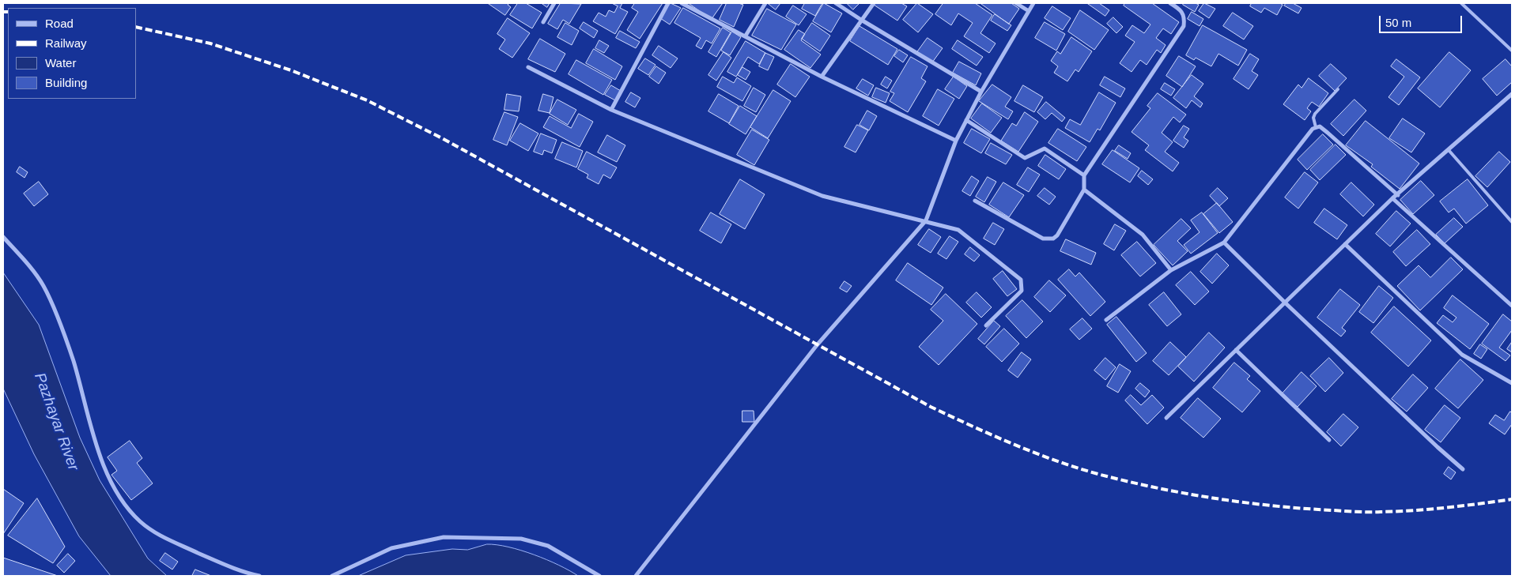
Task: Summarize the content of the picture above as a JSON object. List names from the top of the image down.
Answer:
{
  "water": ["Pazhayar River"],
  "legend": [
    "Road",
    "Railway",
    "Water",
    "Building"
  ],
  "scale_bar": "50 m"
}
